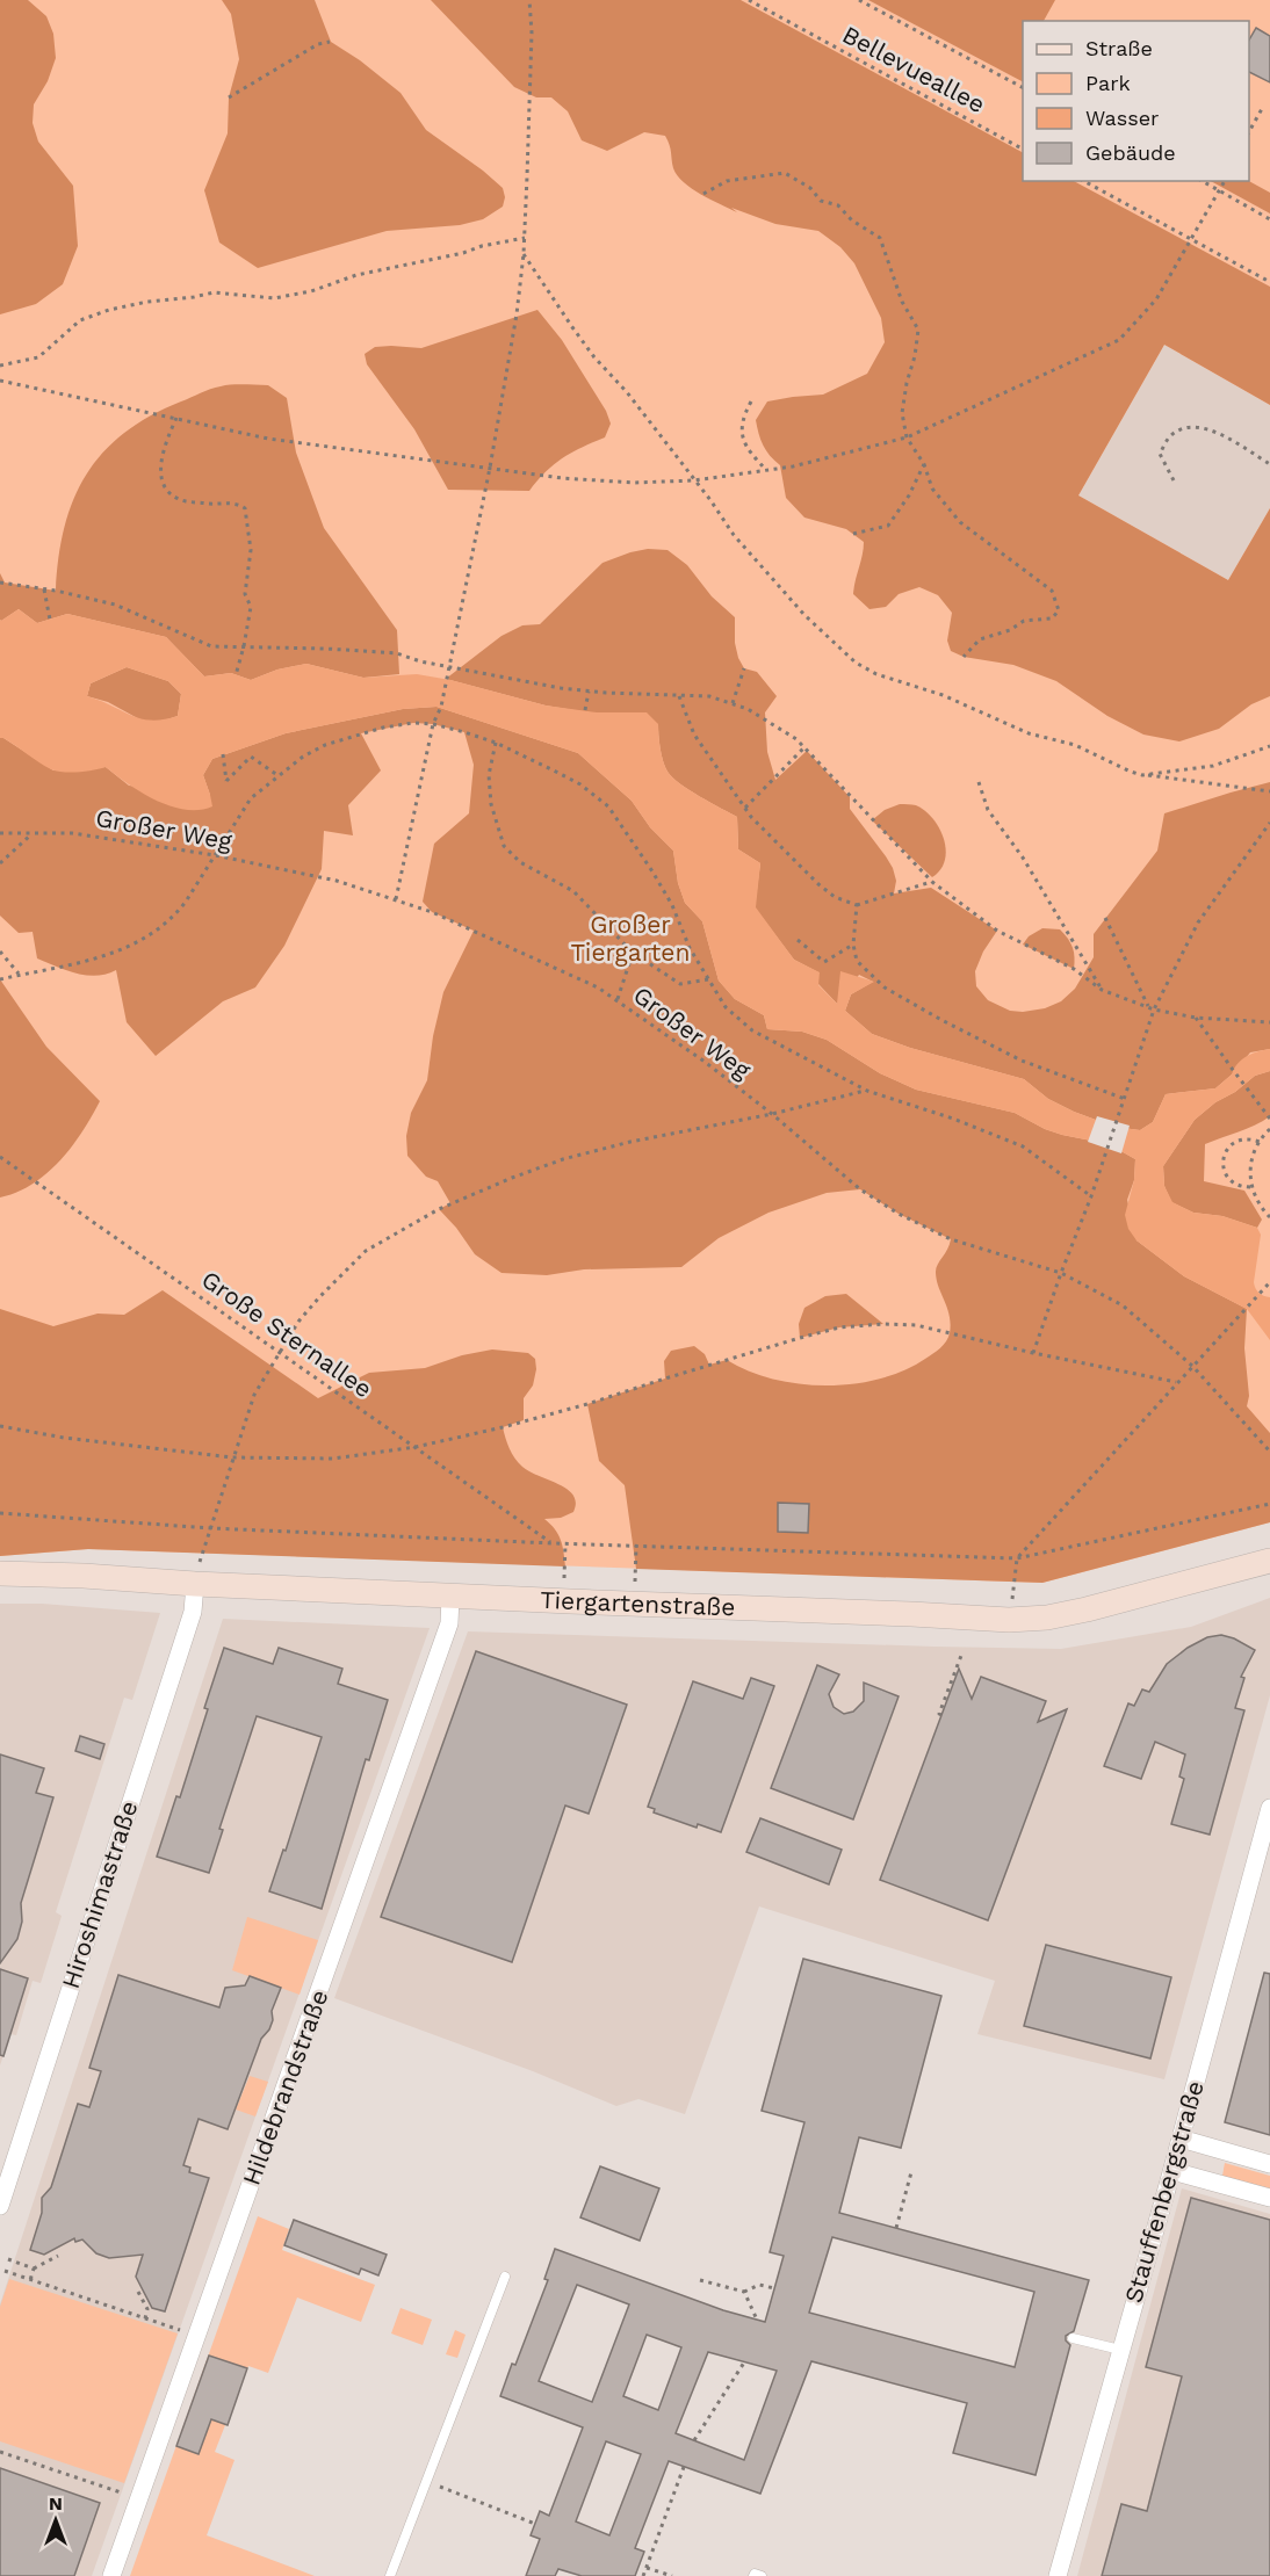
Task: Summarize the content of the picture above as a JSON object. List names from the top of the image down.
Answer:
{
  "streets": {
    "main road": ["Tiergartenstraße"],
    "street": ["Hiroshimastraße", "Hildebrandstraße", "Stauffenbergstraße"],
    "path": ["Bellevueallee", "Großer Weg", "Große Sternallee"]
  },
  "crossings": [
    ["Tiergartenstraße", "Hiroshimastraße"],
    ["Tiergartenstraße", "Hildebrandstraße"]
  ],
  "parks": ["Großer Tiergarten"],
  "legend": [
    "Straße",
    "Park",
    "Wasser",
    "Gebäude"
  ],
  "north": "top"
}
